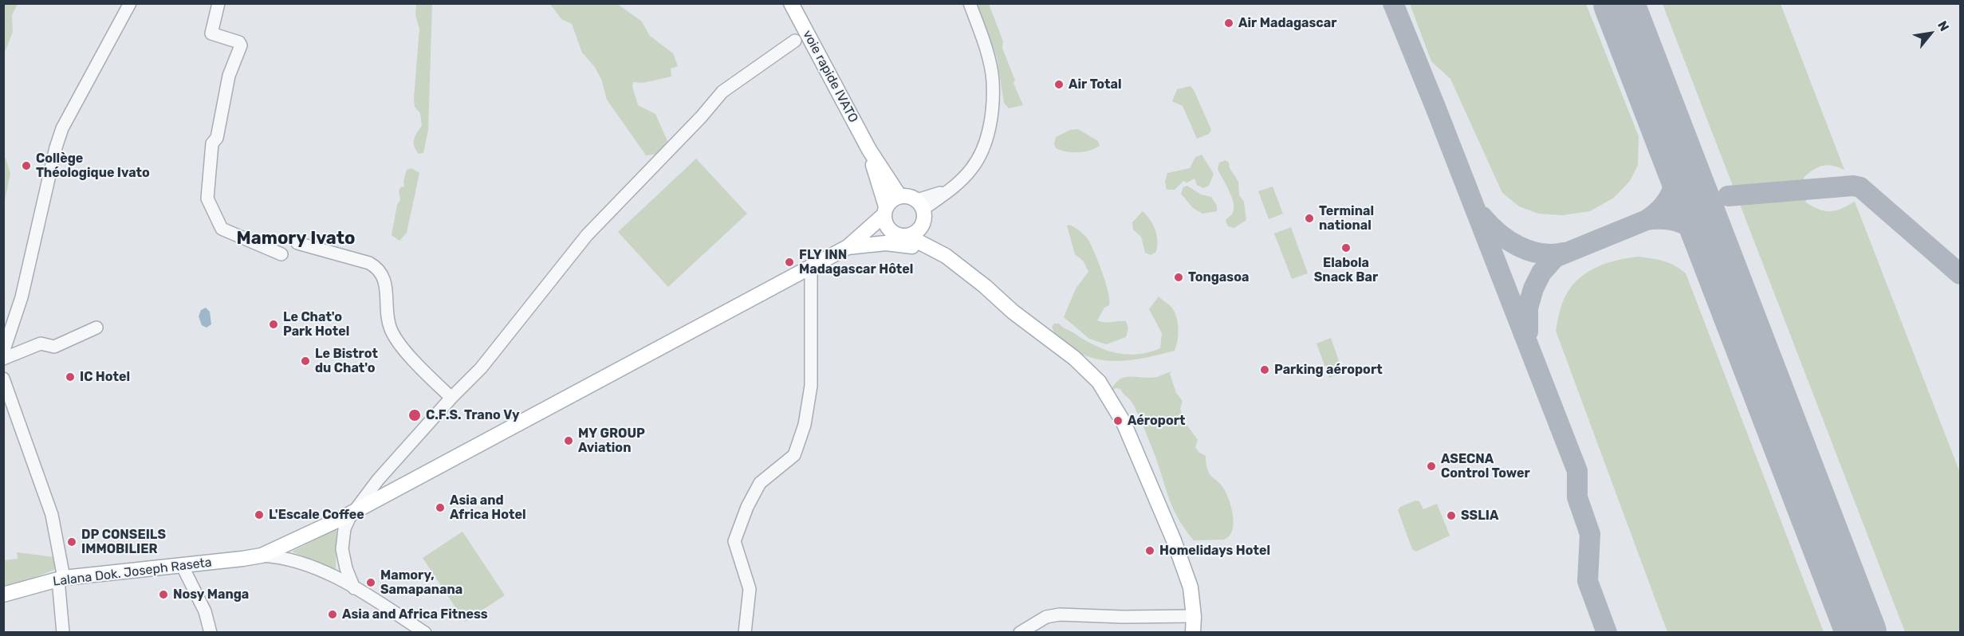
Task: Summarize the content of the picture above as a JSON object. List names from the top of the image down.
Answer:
{
  "streets": {
    "main road": ["voie rapide IVATO", "Lalana Dok. Joseph Raseta"]
  },
  "districts": ["Mamory Ivato"],
  "places": [
    "Air Madagascar",
    "Air Total",
    "Collège Théologique Ivato",
    "Terminal national",
    "Elabola Snack Bar",
    "FLY INN Madagascar Hôtel",
    "Tongasoa",
    "Le Chat'o Park Hotel",
    "Le Bistrot du Chat'o",
    "Parking aéroport",
    "IC Hotel",
    "C.F.S. Trano Vy",
    "Aéroport",
    "MY GROUP Aviation",
    "ASECNA Control Tower",
    "Asia and Africa Hotel",
    "L'Escale Coffee",
    "SSLIA",
    "DP CONSEILS IMMOBILIER",
    "Homelidays Hotel",
    "Mamory, Samapanana",
    "Nosy Manga",
    "Asia and Africa Fitness"
  ],
  "north": "top right"
}
